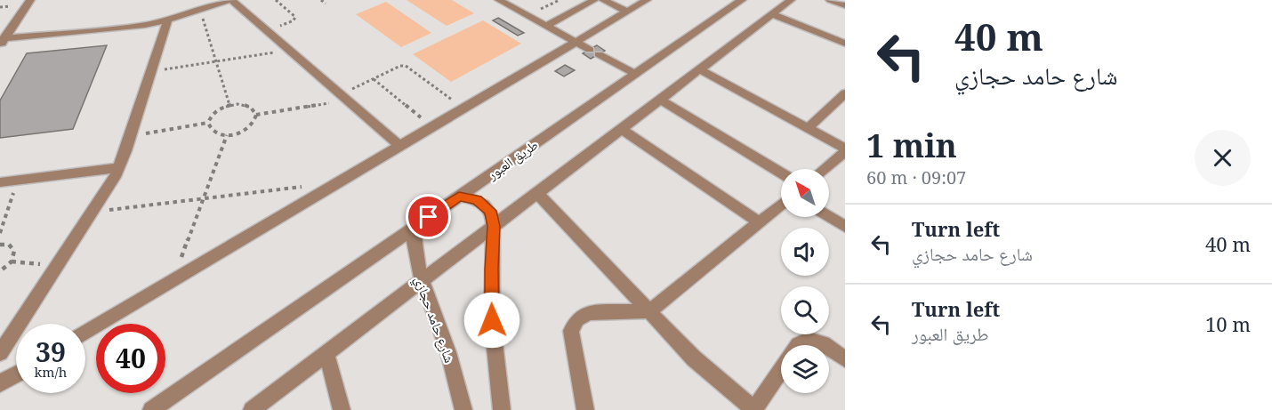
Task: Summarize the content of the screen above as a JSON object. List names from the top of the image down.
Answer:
{
  "streets": {
    "street": ["طريق العبور", "شارع حامد حجازي"]
  },
  "crossings": [
    ["طريق العبور", "شارع حامد حجازي"]
  ],
  "north": "top left",
  "page": {
    "turn": ["40 m", "شارع حامد حجازي"],
    "heading": ["1 min", "60 m · 09:07"],
    "list": [
      {
        "name": "Turn left",
        "note": "شارع حامد حجازي",
        "value": "40 m"
      },
      {
        "name": "Turn left",
        "note": "طريق العبور",
        "value": "10 m"
      }
    ],
    "speed": "39 km/h",
    "limit": "40"
  }
}
